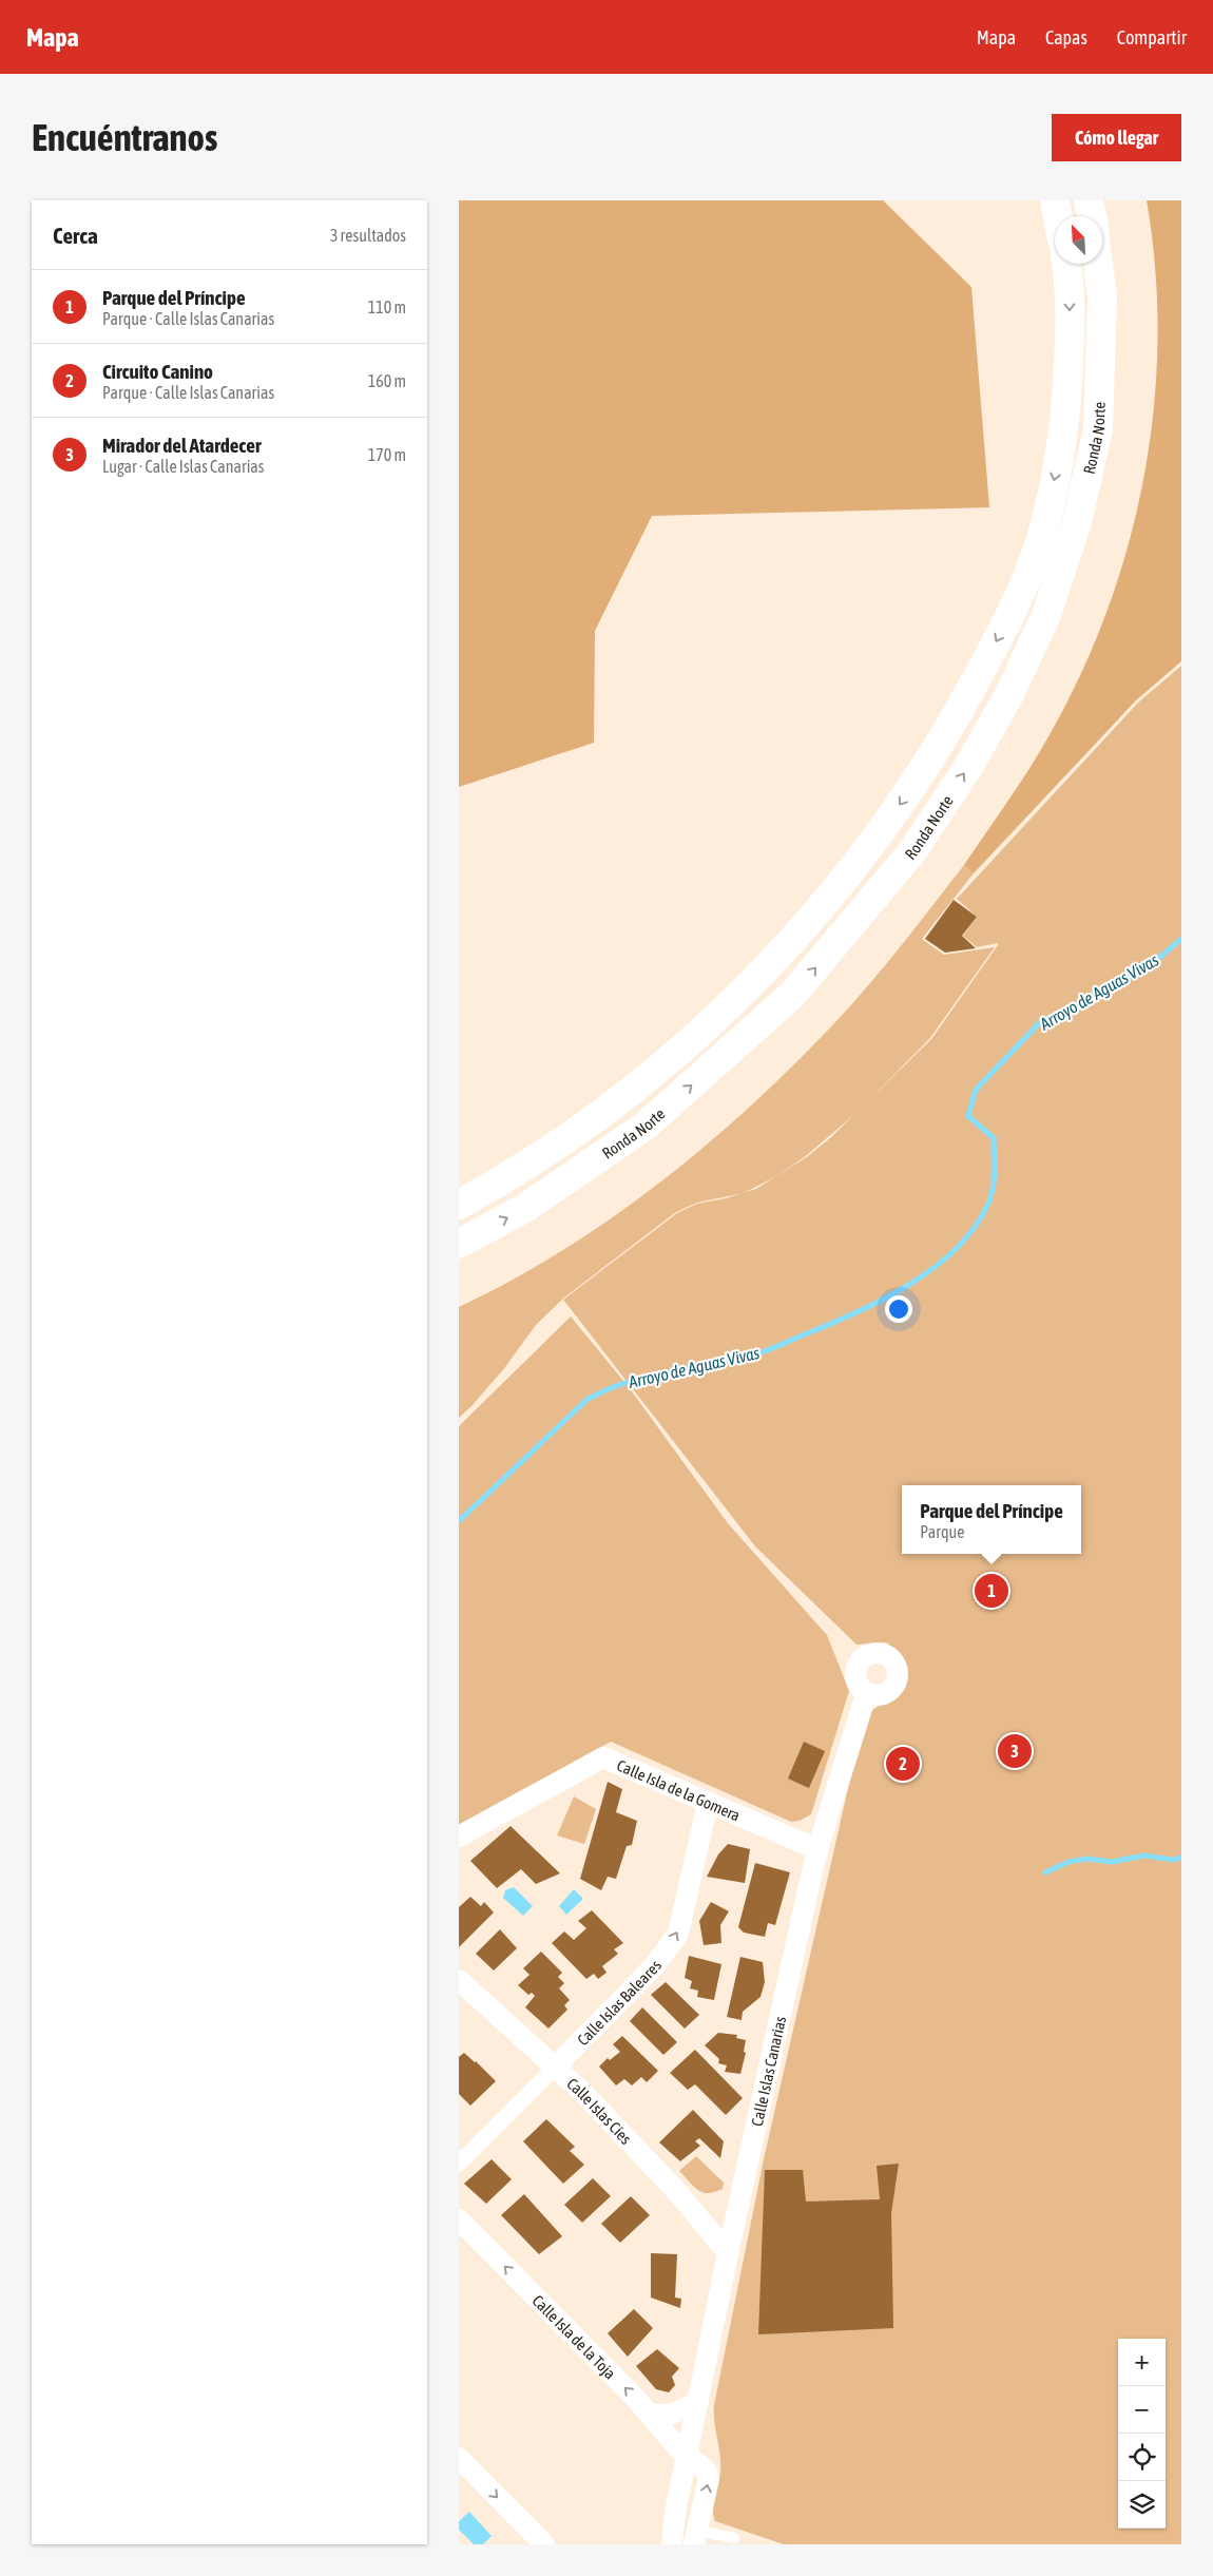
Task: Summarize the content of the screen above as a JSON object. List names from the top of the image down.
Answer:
{
  "streets": {
    "highway": ["Ronda Norte"],
    "street": [
      "Calle Isla de la Gomera",
      "Calle Islas Baleares",
      "Calle Islas Canarias",
      "Calle Islas Cíes",
      "Calle Isla de la Toja"
    ]
  },
  "crossings": [
    ["Calle Isla de la Gomera", "Calle Islas Baleares"],
    ["Calle Isla de la Gomera", "Calle Islas Canarias"],
    ["Calle Islas Baleares", "Calle Islas Cíes"],
    ["Calle Islas Canarias", "Calle Islas Cíes"],
    ["Calle Islas Canarias", "Calle Isla de la Toja"]
  ],
  "one_way": ["Calle Islas Baleares"],
  "water": ["Arroyo de Aguas Vivas"],
  "north": "top left",
  "page": {
    "header": "Mapa",
    "nav": ["Mapa", "Capas", "Compartir"],
    "buttons": "Cómo llegar",
    "title": "Encuéntranos",
    "heading": ["Cerca", "3 resultados"],
    "list": [
      {
        "mark": "1",
        "name": "Parque del Príncipe",
        "note": "Parque · Calle Islas Canarias",
        "value": "110 m"
      },
      {
        "mark": "2",
        "name": "Circuito Canino",
        "note": "Parque · Calle Islas Canarias",
        "value": "160 m"
      },
      {
        "mark": "3",
        "name": "Mirador del Atardecer",
        "note": "Lugar · Calle Islas Canarias",
        "value": "170 m"
      }
    ],
    "popup": ["Parque del Príncipe", "Parque"],
    "pins": ["1", "3", "2"],
    "map_buttons": ["+", "−"]
  }
}
